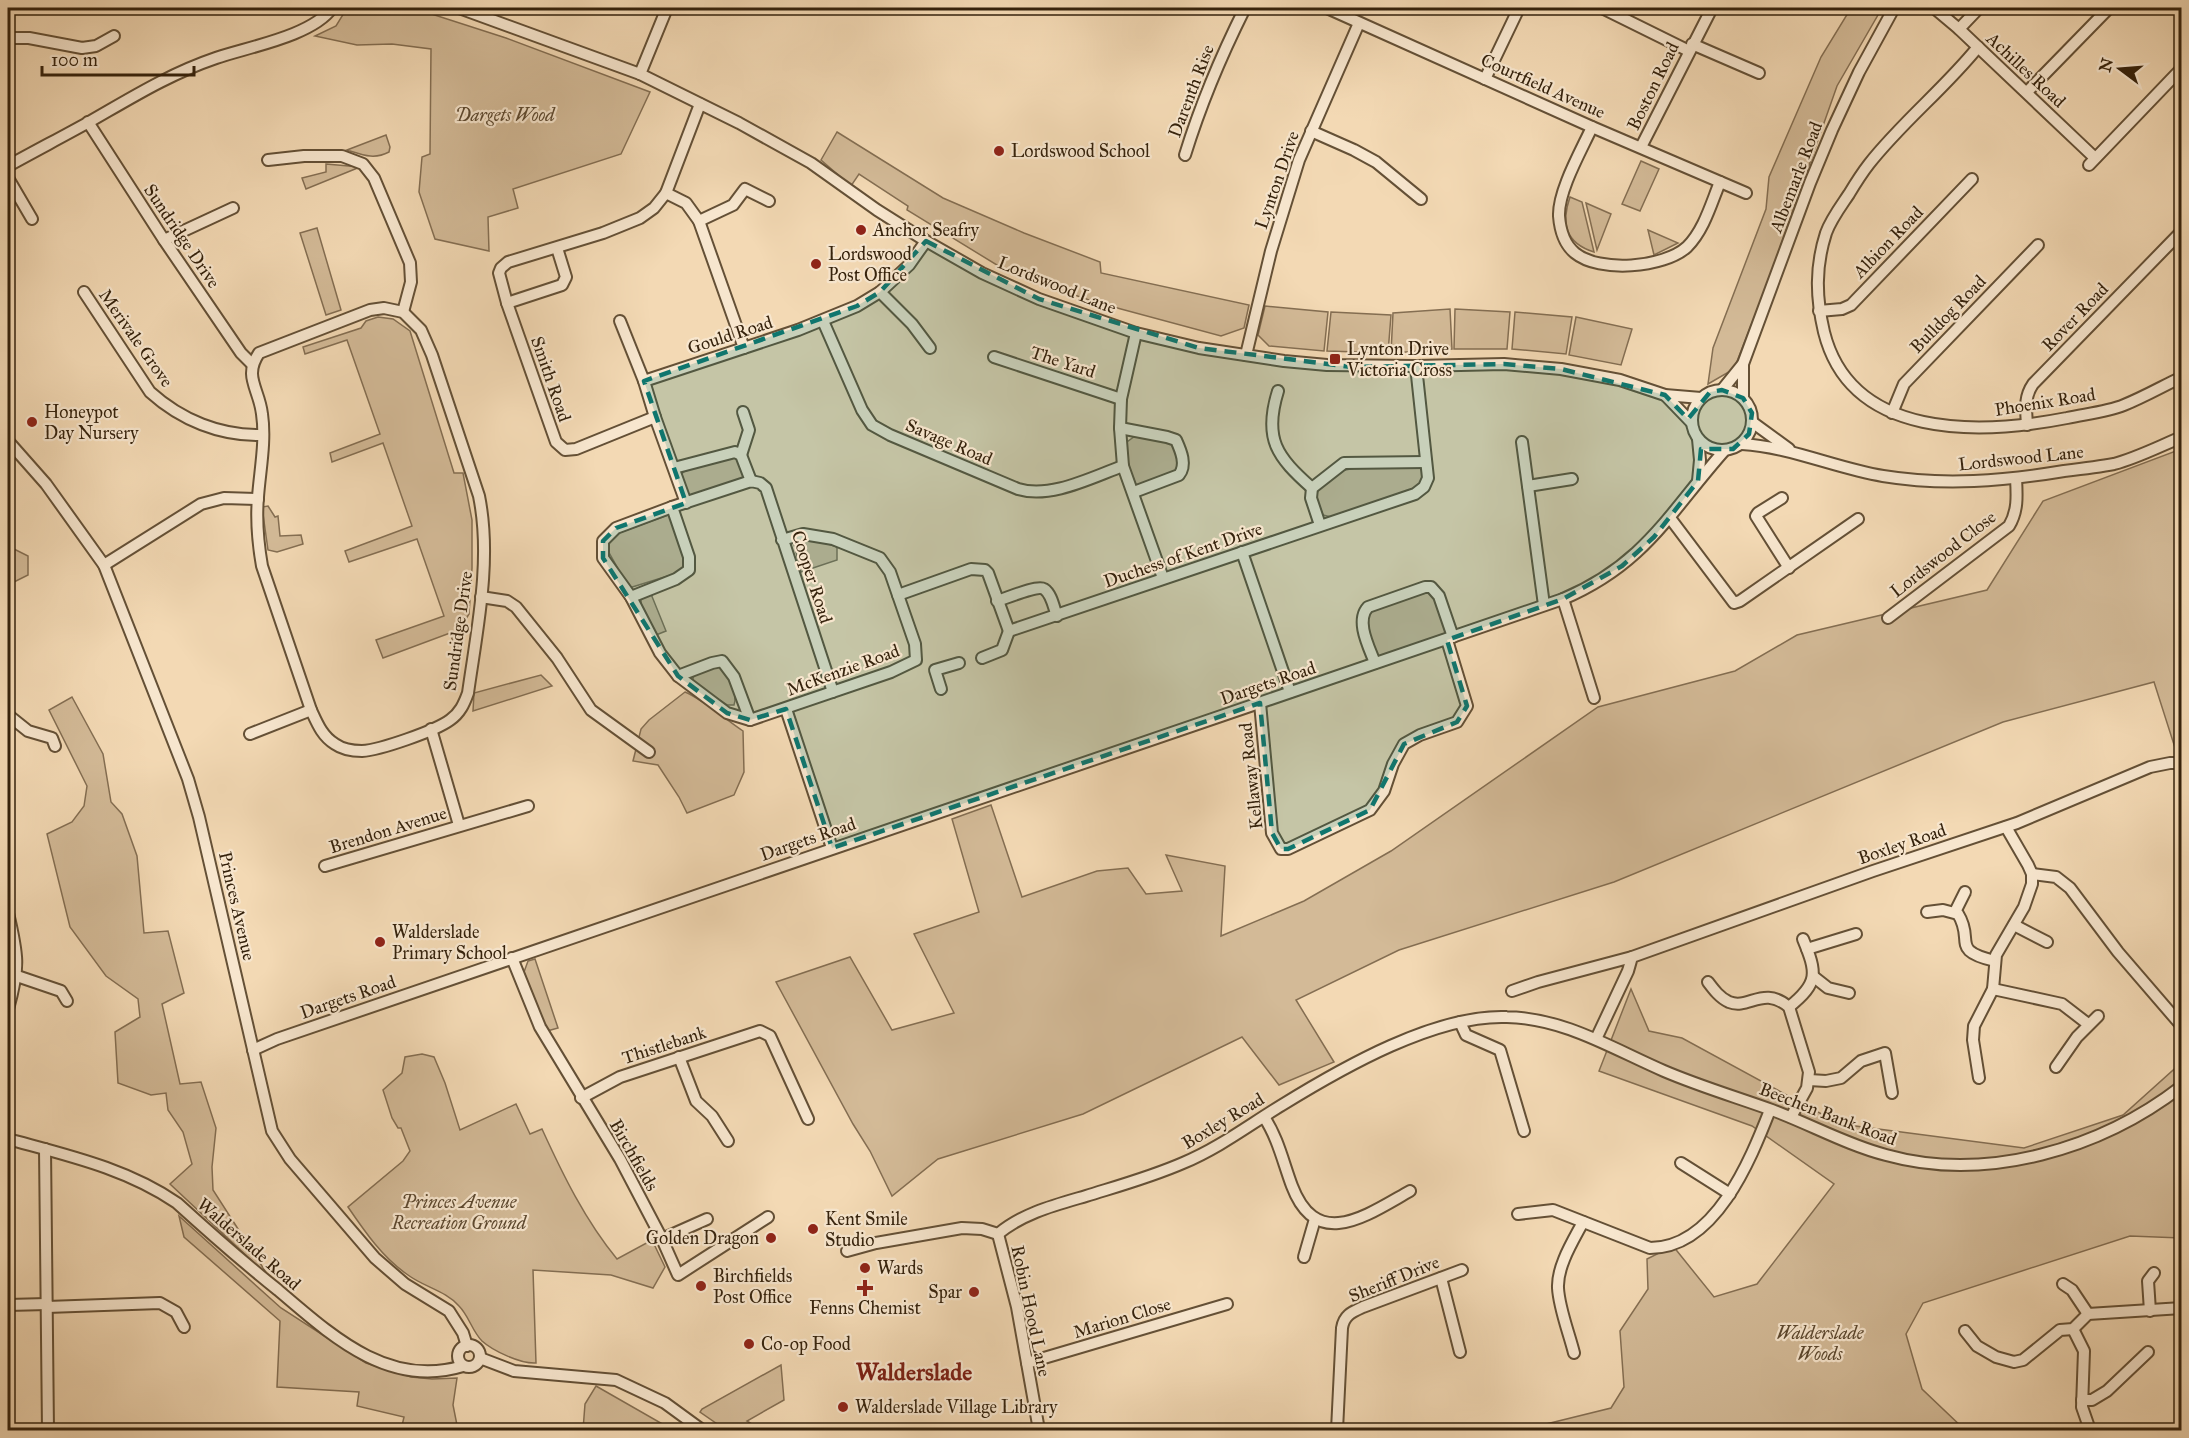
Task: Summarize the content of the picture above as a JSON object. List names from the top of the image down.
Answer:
{
  "streets": {
    "street": [
      "Achilles Road",
      "Courtfield Avenue",
      "Boston Road",
      "Darenth Rise",
      "Albemarle Road",
      "Lynton Drive",
      "Sundridge Drive",
      "Albion Road",
      "Lordswood Lane",
      "Bulldog Road",
      "Rover Road",
      "Gould Road",
      "Merivale Grove",
      "The Yard",
      "Smith Road",
      "Phoenix Road",
      "Savage Road",
      "Lordswood Close",
      "Duchess of Kent Drive",
      "Cooper Road",
      "McKenzie Road",
      "Dargets Road",
      "Kellaway Road",
      "Brendon Avenue",
      "Boxley Road",
      "Princes Avenue",
      "Thistlebank",
      "Beechen Bank Road",
      "Birchfields",
      "Walderslade Road",
      "Sheriff Drive",
      "Robin Hood Lane",
      "Marion Close"
    ]
  },
  "crossings": [
    ["Achilles Road", "Phoenix Road"],
    ["Courtfield Avenue", "Boston Road"],
    ["Courtfield Avenue", "Lynton Drive"],
    ["Albemarle Road", "Lordswood Lane"],
    ["Albemarle Road", "Dargets Road"],
    ["Lynton Drive", "Lordswood Lane"],
    ["Sundridge Drive", "Merivale Grove"],
    ["Sundridge Drive", "Brendon Avenue"],
    ["Albion Road", "Phoenix Road"],
    ["Lordswood Lane", "Gould Road"],
    ["Lordswood Lane", "Lordswood Close"],
    ["Lordswood Lane", "Duchess of Kent Drive"],
    ["Lordswood Lane", "Dargets Road"],
    ["Bulldog Road", "Phoenix Road"],
    ["Rover Road", "Phoenix Road"],
    ["Gould Road", "Savage Road"],
    ["Cooper Road", "McKenzie Road"],
    ["Dargets Road", "Kellaway Road"],
    ["Dargets Road", "Princes Avenue"],
    ["Dargets Road", "Birchfields"],
    ["Boxley Road", "Beechen Bank Road"],
    ["Boxley Road", "Robin Hood Lane"],
    ["Princes Avenue", "Walderslade Road"],
    ["Thistlebank", "Birchfields"],
    ["Robin Hood Lane", "Marion Close"]
  ],
  "districts": ["Walderslade"],
  "parks": ["Dargets Wood", "Princes Avenue Recreation Ground", "Walderslade Woods"],
  "places": {
    "other": [
      "Lordswood School",
      "Anchor Seafry",
      "Lordswood Post Office",
      "Honeypot Day Nursery",
      "Walderslade Primary School",
      "Kent Smile Studio",
      "Golden Dragon",
      "Wards",
      "Birchfields Post Office",
      "Spar",
      "Co-op Food",
      "Walderslade Village Library"
    ],
    "transit": ["Lynton Drive Victoria Cross"],
    "health": ["Fenns Chemist"]
  },
  "scale_bar": "100 m",
  "north": "left"
}
